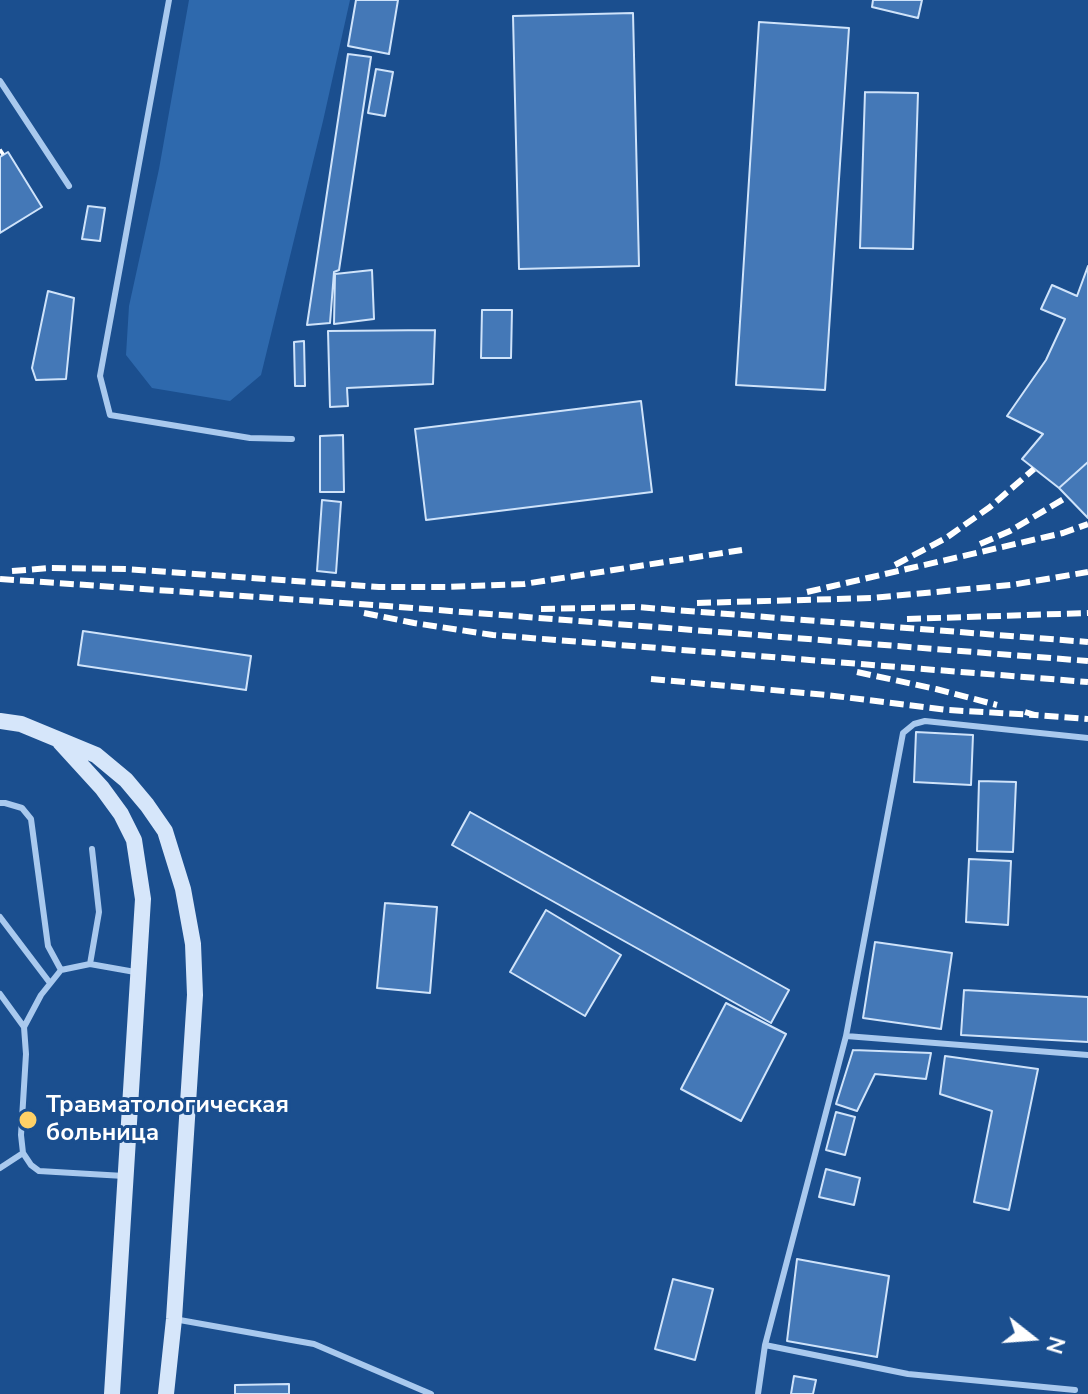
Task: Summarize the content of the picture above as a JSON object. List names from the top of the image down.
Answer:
{
  "places": ["Травматологическая больница"],
  "north": "right"
}
